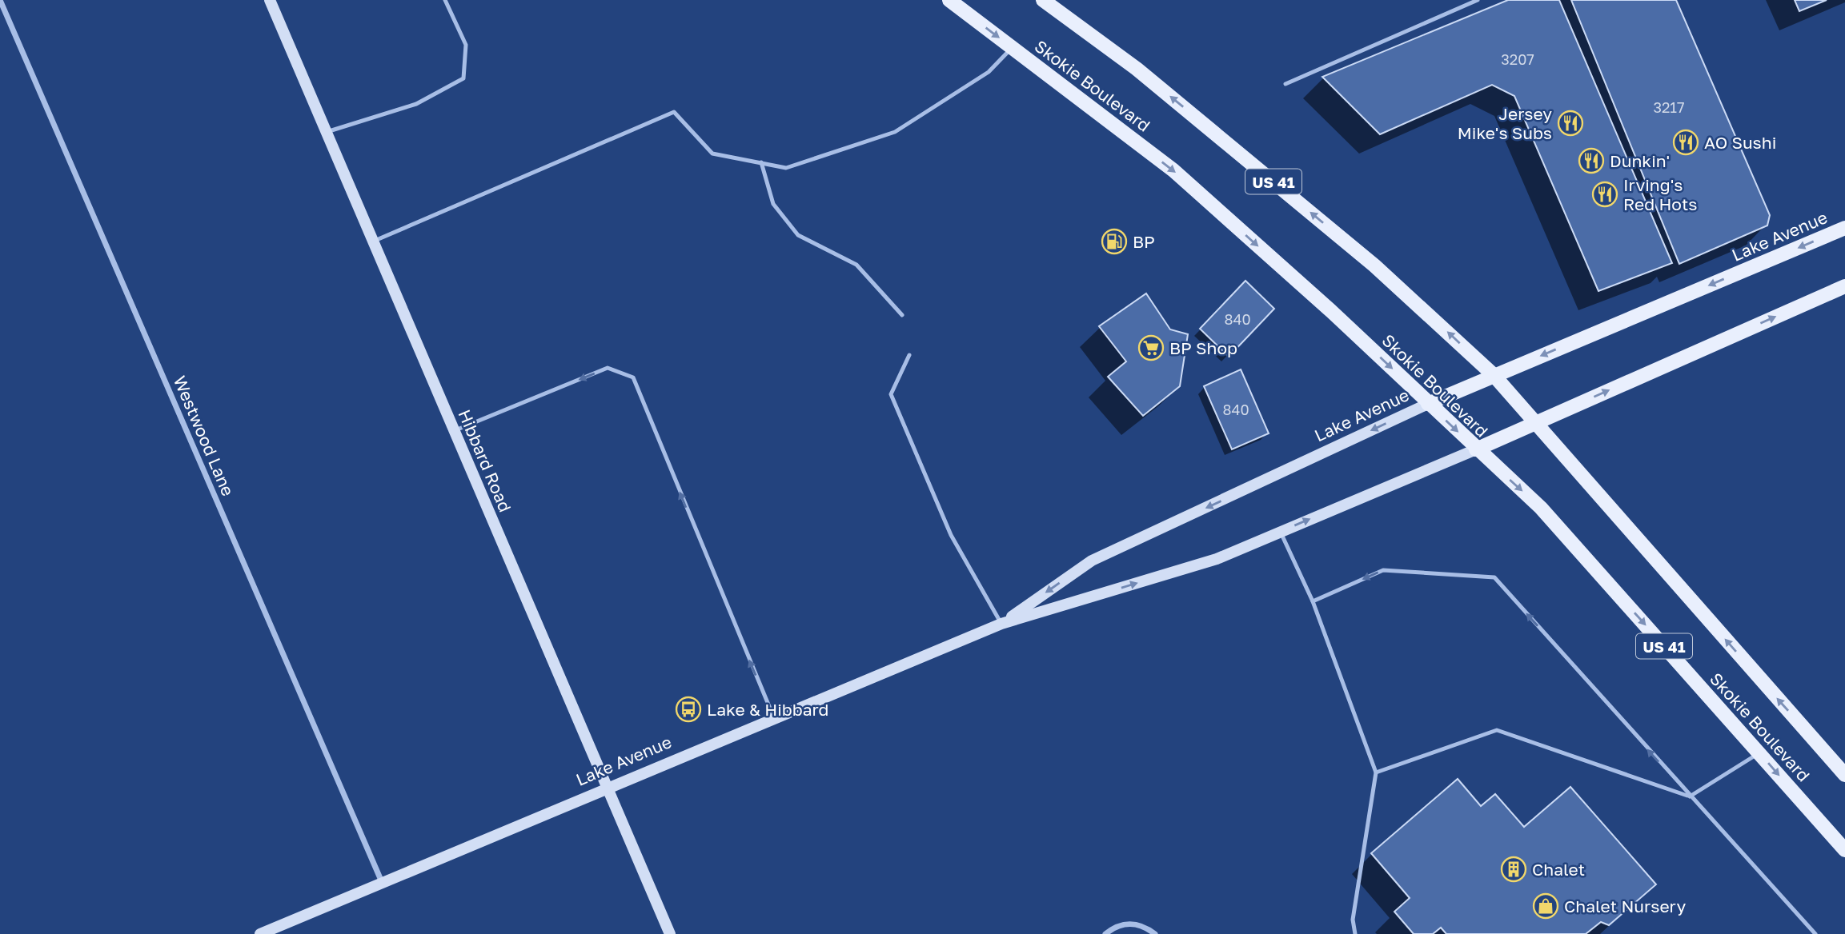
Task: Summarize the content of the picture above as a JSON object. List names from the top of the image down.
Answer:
{
  "streets": {
    "main road": [
      "Skokie Boulevard",
      "US 41",
      "Lake Avenue",
      "Hibbard Road"
    ],
    "street": ["Westwood Lane"]
  },
  "crossings": [
    ["Skokie Boulevard", "Lake Avenue"],
    ["Lake Avenue", "Westwood Lane"],
    ["Lake Avenue", "Hibbard Road"]
  ],
  "places": {
    "restaurant": [
      "Jersey Mike's Subs",
      "AO Sushi",
      "Dunkin'",
      "Irving's Red Hots"
    ],
    "fuel station": ["BP"],
    "supermarket": ["BP Shop"],
    "bus stop": ["Lake & Hibbard"],
    "building": ["Chalet"],
    "shop": ["Chalet Nursery"]
  },
  "house_numbers": [
    "3207",
    "3217",
    "840",
    "840"
  ]
}
